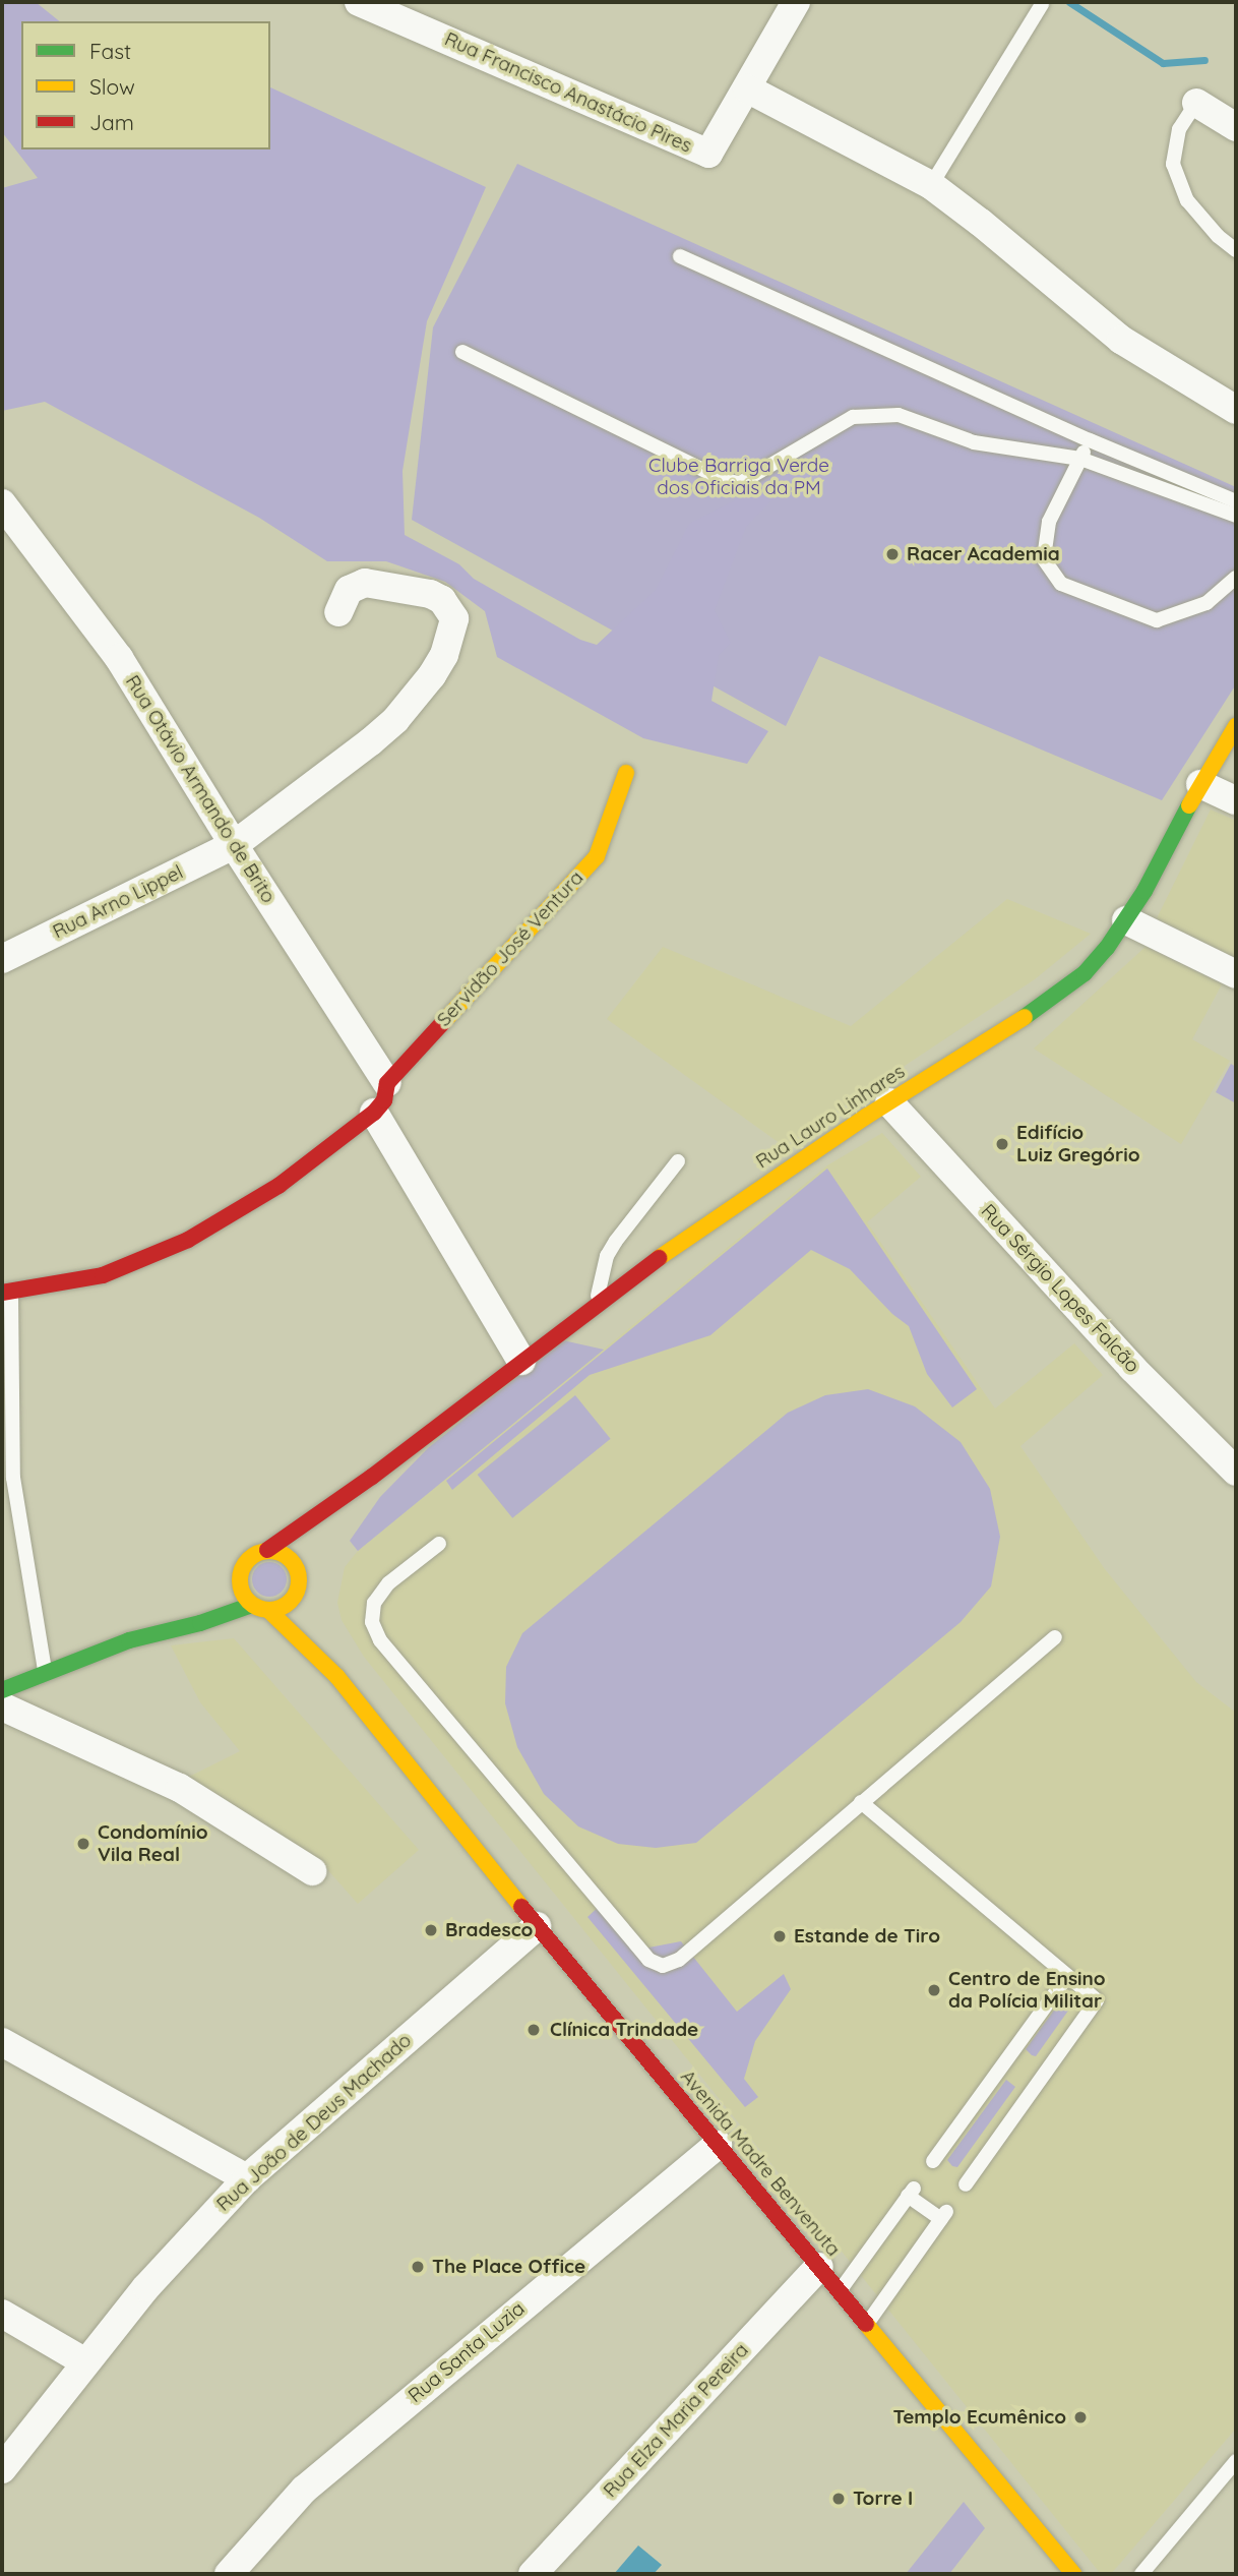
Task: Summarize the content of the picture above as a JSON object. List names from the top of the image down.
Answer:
{
  "streets": {
    "main road": ["Servidão José Ventura", "Rua Lauro Linhares", "Avenida Madre Benvenuta"],
    "street": [
      "Rua Francisco Anastácio Pires",
      "Rua Otávio Armando de Brito",
      "Rua Arno Lippel",
      "Rua Sérgio Lopes Falcão",
      "Rua João de Deus Machado",
      "Rua Santa Luzia",
      "Rua Elza Maria Pereira"
    ]
  },
  "crossings": [
    ["Rua Otávio Armando de Brito", "Rua Arno Lippel"],
    ["Rua Otávio Armando de Brito", "Servidão José Ventura"],
    ["Rua Lauro Linhares", "Rua Sérgio Lopes Falcão"],
    ["Rua Lauro Linhares", "Avenida Madre Benvenuta"],
    ["Rua João de Deus Machado", "Avenida Madre Benvenuta"],
    ["Avenida Madre Benvenuta", "Rua Santa Luzia"],
    ["Avenida Madre Benvenuta", "Rua Elza Maria Pereira"]
  ],
  "parks": ["Clube Barriga Verde dos Oficiais da PM"],
  "places": [
    "Racer Academia",
    "Edifício Luiz Gregório",
    "Condomínio Vila Real",
    "Bradesco",
    "Estande de Tiro",
    "Centro de Ensino da Polícia Militar",
    "Clínica Trindade",
    "The Place Office",
    "Templo Ecumênico",
    "Torre I"
  ],
  "legend": ["Fast", "Slow", "Jam"]
}
